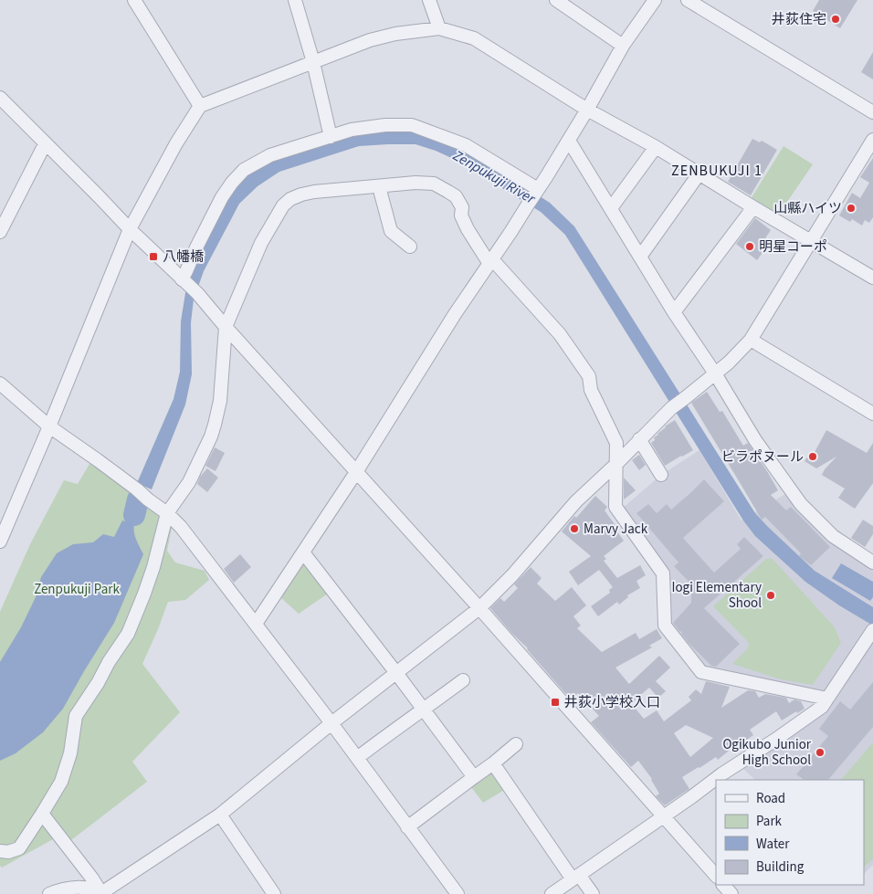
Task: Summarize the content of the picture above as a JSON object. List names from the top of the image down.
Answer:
{
  "districts": ["ZENBUKUJI 1"],
  "water": ["Zenpukuji River"],
  "parks": ["Zenpukuji Park"],
  "places": {
    "other": [
      "井荻住宅",
      "山縣ハイツ",
      "明星コーポ",
      "ビラポヌール",
      "Marvy Jack",
      "Iogi Elementary Shool",
      "Ogikubo Junior High School"
    ],
    "transit": ["八幡橋", "井荻小学校入口"]
  },
  "legend": [
    "Road",
    "Park",
    "Water",
    "Building"
  ]
}
